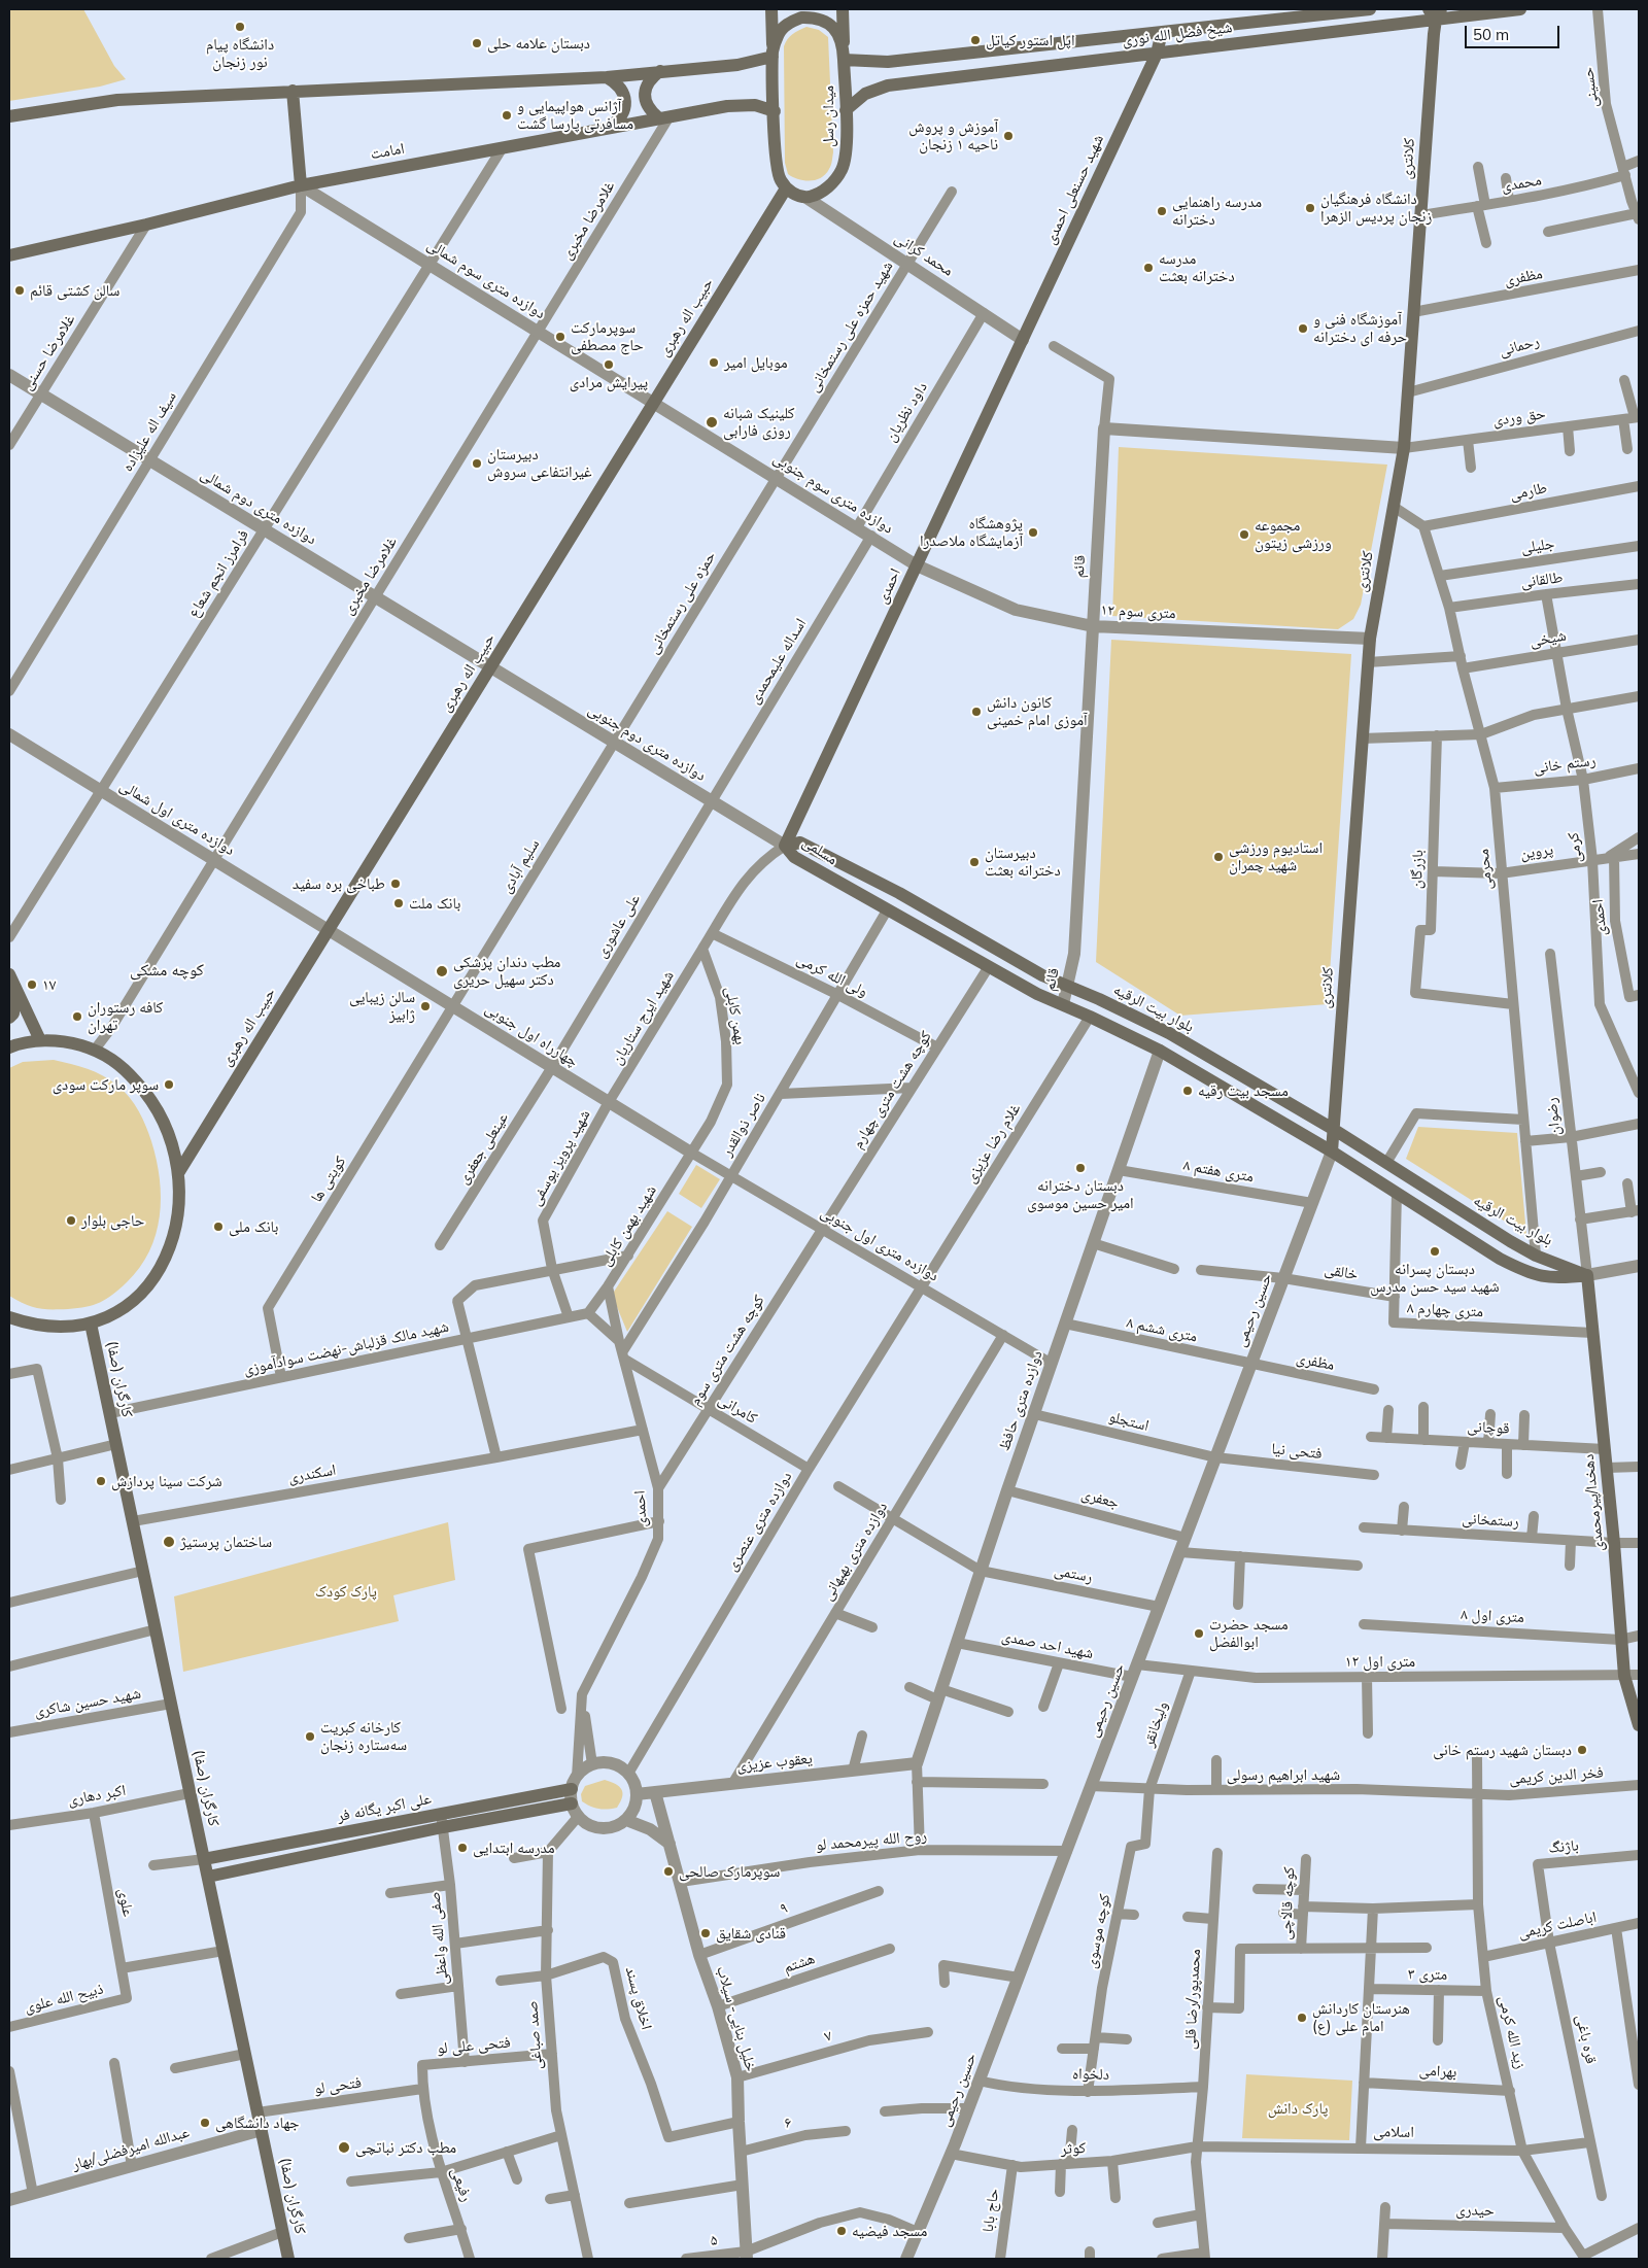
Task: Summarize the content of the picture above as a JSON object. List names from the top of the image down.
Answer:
{
  "streets": {
    "main road": [
      "شیخ فضل الله نوری",
      "میدان رسل",
      "امامت",
      "کلانتری",
      "شهید حسنعلی احمدی",
      "حبیب اله رهبری",
      "احمدی",
      "مسلمی",
      "بلوار بیت الرقیه",
      "کارگران (صفا)",
      "دهخدا/پیرمحمدی",
      "علی اکبر یگانه فر"
    ],
    "street": [
      "حسینی",
      "محمدی",
      "غلامرضا مخبری",
      "محمد کرانی",
      "مظفری",
      "دوازده متری سوم شمالی",
      "شهید حمزه علی رستمخانی",
      "رحمانی",
      "غلامرضا حسنی",
      "داود نظریان",
      "حق وردی",
      "سیف اله علیزاده",
      "طارمی",
      "دوازده متری سوم جنوبی",
      "دوازده متری دوم شمالی",
      "جلیلی",
      "قائم",
      "فرامرز انجم شعاع",
      "طالقانی",
      "حمزه علی رستمخانی",
      "۱۲ متری سوم",
      "شیخی",
      "اسداله علیمحمدی",
      "دوازده متری دوم جنوبی",
      "رستم خانی",
      "دوازده متری اول شمالی",
      "کرمی",
      "پروین",
      "سلیم آبادی",
      "بازرگان",
      "محرمی",
      "علی عاشوری",
      "ولی الله کرمی",
      "بهمن کابلی",
      "شهید ایرج ستاریان",
      "چهارراه اول جنوبی",
      "کوچه هشت متری چهارم",
      "رضوان",
      "ناصر ذوالقدر",
      "غلام رضا عزیزی",
      "عینعلی جعفری",
      "شهید پرویز یوسفی",
      "۸ متری هفتم",
      "کویتی ها",
      "شهید بهمن کابلی",
      "دوازده متری اول جنوبی",
      "خالقی",
      "حسین رحیمی",
      "۸ متری چهارم",
      "۸ متری ششم",
      "شهید مالک قزلباش-نهضت سوادآموزی",
      "کوچه هشت متری سوم",
      "دوازده متری حافظ",
      "کامرانی",
      "استجلو",
      "قوچانی",
      "فتحی نیا",
      "اسکندری",
      "جعفری",
      "رستمخانی",
      "دوازده متری عنصری",
      "دوازده متری بهبهانی",
      "رستمی",
      "۸ متری اول",
      "شهید احد صمدی",
      "۱۲ متری اول",
      "شهید حسین شاکری",
      "ولیخانقر",
      "یعقوب عزیزی",
      "شهید ابراهیم رسولی",
      "فخر الدین کریمی",
      "اکبر دهاری",
      "روح الله پیرمحمد لو",
      "باژنگ",
      "علوی",
      "کوچه قالاچی",
      "۹",
      "اباصلت کریمی",
      "کوچه موسوی",
      "صفی الله واعظی",
      "هشتم",
      "۳ متری",
      "ذبیح الله علوی",
      "اخلاق پسند",
      "محمدپور/رضا قلی",
      "خلیل بنایی- سیلاب",
      "زید الله کرمی",
      "صمد صباغی",
      "۷",
      "قره باغی",
      "فتحی علی لو",
      "بهرامی",
      "دلخواه",
      "فتحی لو",
      "۶",
      "اسلامی",
      "عبدالله امیرفضلی/بهار",
      "کوثر",
      "رفیعی",
      "حاج بابا",
      "حیدری",
      "۵"
    ]
  },
  "crossings": [
    ["شیخ فضل الله نوری", "میدان رسل"],
    ["شیخ فضل الله نوری", "کلانتری"],
    ["شیخ فضل الله نوری", "شهید حسنعلی احمدی"],
    ["حسینی", "محمدی"],
    ["میدان رسل", "امامت"],
    ["میدان رسل", "محمد کرانی"],
    ["میدان رسل", "حبیب اله رهبری"],
    ["امامت", "غلامرضا مخبری"],
    ["امامت", "دوازده متری سوم شمالی"],
    ["امامت", "غلامرضا حسنی"],
    ["امامت", "سیف اله علیزاده"],
    ["امامت", "فرامرز انجم شعاع"],
    ["کلانتری", "محمدی"],
    ["کلانتری", "مظفری"],
    ["کلانتری", "رحمانی"],
    ["کلانتری", "حق وردی"],
    ["کلانتری", "۱۲ متری سوم"],
    ["کلانتری", "بلوار بیت الرقیه"],
    ["کلانتری", "حسین رحیمی"],
    ["شهید حسنعلی احمدی", "محمد کرانی"],
    ["شهید حسنعلی احمدی", "احمدی"],
    ["غلامرضا مخبری", "دوازده متری سوم شمالی"],
    ["غلامرضا مخبری", "دوازده متری دوم شمالی"],
    ["غلامرضا مخبری", "دوازده متری اول شمالی"],
    ["محمد کرانی", "شهید حمزه علی رستمخانی"],
    ["محمد کرانی", "داود نظریان"],
    ["محمد کرانی", "احمدی"],
    ["مظفری", "حسین رحیمی"],
    ["مظفری", "۸ متری ششم"],
    ["دوازده متری سوم شمالی", "حبیب اله رهبری"],
    ["دوازده متری سوم شمالی", "سیف اله علیزاده"],
    ["دوازده متری سوم شمالی", "دوازده متری سوم جنوبی"],
    ["دوازده متری سوم شمالی", "فرامرز انجم شعاع"],
    ["حبیب اله رهبری", "دوازده متری سوم جنوبی"],
    ["حبیب اله رهبری", "دوازده متری دوم شمالی"],
    ["حبیب اله رهبری", "دوازده متری دوم جنوبی"],
    ["حبیب اله رهبری", "دوازده متری اول شمالی"],
    ["حبیب اله رهبری", "چهارراه اول جنوبی"],
    ["شهید حمزه علی رستمخانی", "دوازده متری سوم جنوبی"],
    ["شهید حمزه علی رستمخانی", "حمزه علی رستمخانی"],
    ["غلامرضا حسنی", "دوازده متری دوم شمالی"],
    ["داود نظریان", "دوازده متری سوم جنوبی"],
    ["سیف اله علیزاده", "دوازده متری دوم شمالی"],
    ["طارمی", "محرمی"],
    ["دوازده متری سوم جنوبی", "احمدی"],
    ["دوازده متری سوم جنوبی", "حمزه علی رستمخانی"],
    ["دوازده متری سوم جنوبی", "۱۲ متری سوم"],
    ["دوازده متری سوم جنوبی", "اسداله علیمحمدی"],
    ["دوازده متری دوم شمالی", "فرامرز انجم شعاع"],
    ["دوازده متری دوم شمالی", "دوازده متری دوم جنوبی"],
    ["جلیلی", "محرمی"],
    ["قائم", "۱۲ متری سوم"],
    ["قائم", "مسلمی"],
    ["قائم", "بلوار بیت الرقیه"],
    ["فرامرز انجم شعاع", "دوازده متری اول شمالی"],
    ["طالقانی", "کرمی"],
    ["طالقانی", "محرمی"],
    ["احمدی", "۱۲ متری سوم"],
    ["احمدی", "دوازده متری دوم جنوبی"],
    ["احمدی", "مسلمی"],
    ["احمدی", "پروین"],
    ["احمدی", "ناصر ذوالقدر"],
    ["احمدی", "شهید بهمن کابلی"],
    ["احمدی", "کوچه هشت متری سوم"],
    ["احمدی", "کامرانی"],
    ["احمدی", "اسکندری"],
    ["احمدی", "دوازده متری عنصری"],
    ["احمدی", "یعقوب عزیزی"],
    ["احمدی", "علی اکبر یگانه فر"],
    ["حمزه علی رستمخانی", "دوازده متری دوم جنوبی"],
    ["حمزه علی رستمخانی", "سلیم آبادی"],
    ["شیخی", "کرمی"],
    ["شیخی", "محرمی"],
    ["اسداله علیمحمدی", "دوازده متری دوم جنوبی"],
    ["اسداله علیمحمدی", "علی عاشوری"],
    ["دوازده متری دوم جنوبی", "مسلمی"],
    ["دوازده متری دوم جنوبی", "سلیم آبادی"],
    ["دوازده متری دوم جنوبی", "علی عاشوری"],
    ["رستم خانی", "کرمی"],
    ["رستم خانی", "محرمی"],
    ["دوازده متری اول شمالی", "چهارراه اول جنوبی"],
    ["کرمی", "پروین"],
    ["مسلمی", "بلوار بیت الرقیه"],
    ["مسلمی", "کوچه هشت متری چهارم"],
    ["مسلمی", "ناصر ذوالقدر"],
    ["پروین", "بازرگان"],
    ["پروین", "محرمی"],
    ["سلیم آبادی", "چهارراه اول جنوبی"],
    ["سلیم آبادی", "کویتی ها"],
    ["بازرگان", "محرمی"],
    ["محرمی", "بلوار بیت الرقیه"],
    ["علی عاشوری", "چهارراه اول جنوبی"],
    ["علی عاشوری", "عینعلی جعفری"],
    ["ولی الله کرمی", "کوچه هشت متری چهارم"],
    ["ولی الله کرمی", "ناصر ذوالقدر"],
    ["بلوار بیت الرقیه", "رضوان"],
    ["بلوار بیت الرقیه", "دهخدا/پیرمحمدی"],
    ["بهمن کابلی", "شهید ایرج ستاریان"],
    ["بهمن کابلی", "چهارراه اول جنوبی"],
    ["بهمن کابلی", "شهید بهمن کابلی"],
    ["بهمن کابلی", "دوازده متری اول جنوبی"],
    ["شهید ایرج ستاریان", "چهارراه اول جنوبی"],
    ["شهید ایرج ستاریان", "شهید پرویز یوسفی"],
    ["چهارراه اول جنوبی", "عینعلی جعفری"],
    ["چهارراه اول جنوبی", "شهید پرویز یوسفی"],
    ["چهارراه اول جنوبی", "کویتی ها"],
    ["چهارراه اول جنوبی", "شهید بهمن کابلی"],
    ["چهارراه اول جنوبی", "دوازده متری اول جنوبی"],
    ["کوچه هشت متری چهارم", "دوازده متری اول جنوبی"],
    ["کوچه هشت متری چهارم", "کوچه هشت متری سوم"],
    ["رضوان", "دهخدا/پیرمحمدی"],
    ["ناصر ذوالقدر", "دوازده متری اول جنوبی"],
    ["ناصر ذوالقدر", "کامرانی"],
    ["غلام رضا عزیزی", "دوازده متری اول جنوبی"],
    ["غلام رضا عزیزی", "دوازده متری عنصری"],
    ["شهید پرویز یوسفی", "شهید مالک قزلباش-نهضت سوادآموزی"],
    ["۸ متری هفتم", "حسین رحیمی"],
    ["۸ متری هفتم", "دوازده متری حافظ"],
    ["کویتی ها", "شهید مالک قزلباش-نهضت سوادآموزی"],
    ["شهید بهمن کابلی", "دوازده متری اول جنوبی"],
    ["شهید بهمن کابلی", "شهید مالک قزلباش-نهضت سوادآموزی"],
    ["دوازده متری اول جنوبی", "کوچه هشت متری سوم"],
    ["دوازده متری اول جنوبی", "دوازده متری حافظ"],
    ["دوازده متری اول جنوبی", "دوازده متری عنصری"],
    ["دوازده متری اول جنوبی", "دوازده متری بهبهانی"],
    ["خالقی", "حسین رحیمی"],
    ["خالقی", "۸ متری چهارم"],
    ["حسین رحیمی", "۸ متری ششم"],
    ["حسین رحیمی", "استجلو"],
    ["حسین رحیمی", "فتحی نیا"],
    ["حسین رحیمی", "جعفری"],
    ["حسین رحیمی", "رستمی"],
    ["حسین رحیمی", "شهید احد صمدی"],
    ["حسین رحیمی", "۱۲ متری اول"],
    ["حسین رحیمی", "شهید ابراهیم رسولی"],
    ["حسین رحیمی", "روح الله پیرمحمد لو"],
    ["حسین رحیمی", "دلخواه"],
    ["حسین رحیمی", "کوثر"],
    ["حسین رحیمی", "۵"],
    ["۸ متری چهارم", "دهخدا/پیرمحمدی"],
    ["۸ متری ششم", "دوازده متری حافظ"],
    ["شهید مالک قزلباش-نهضت سوادآموزی", "کارگران (صفا)"],
    ["کوچه هشت متری سوم", "کامرانی"],
    ["کارگران (صفا)", "اسکندری"],
    ["کارگران (صفا)", "شهید حسین شاکری"],
    ["کارگران (صفا)", "اکبر دهاری"],
    ["کارگران (صفا)", "علی اکبر یگانه فر"],
    ["کارگران (صفا)", "فتحی لو"],
    ["کارگران (صفا)", "عبدالله امیرفضلی/بهار"],
    ["دوازده متری حافظ", "استجلو"],
    ["دوازده متری حافظ", "جعفری"],
    ["دوازده متری حافظ", "رستمی"],
    ["دوازده متری حافظ", "شهید احد صمدی"],
    ["دوازده متری حافظ", "یعقوب عزیزی"],
    ["کامرانی", "دوازده متری عنصری"],
    ["استجلو", "فتحی نیا"],
    ["قوچانی", "دهخدا/پیرمحمدی"],
    ["دهخدا/پیرمحمدی", "رستمخانی"],
    ["دهخدا/پیرمحمدی", "۸ متری اول"],
    ["دهخدا/پیرمحمدی", "۱۲ متری اول"],
    ["دوازده متری عنصری", "یعقوب عزیزی"],
    ["دوازده متری عنصری", "علی اکبر یگانه فر"],
    ["دوازده متری بهبهانی", "یعقوب عزیزی"],
    ["۱۲ متری اول", "ولیخانقر"],
    ["ولیخانقر", "شهید ابراهیم رسولی"],
    ["ولیخانقر", "کوچه موسوی"],
    ["یعقوب عزیزی", "علی اکبر یگانه فر"],
    ["یعقوب عزیزی", "خلیل بنایی- سیلاب"],
    ["شهید ابراهیم رسولی", "فخر الدین کریمی"],
    ["شهید ابراهیم رسولی", "کوچه موسوی"],
    ["شهید ابراهیم رسولی", "زید الله کرمی"],
    ["فخر الدین کریمی", "زید الله کرمی"],
    ["اکبر دهاری", "علوی"],
    ["علی اکبر یگانه فر", "صفی الله واعظی"],
    ["روح الله پیرمحمد لو", "خلیل بنایی- سیلاب"],
    ["باژنگ", "اباصلت کریمی"],
    ["باژنگ", "قره باغی"],
    ["علوی", "ذبیح الله علوی"],
    ["۹", "خلیل بنایی- سیلاب"],
    ["اباصلت کریمی", "زید الله کرمی"],
    ["اباصلت کریمی", "قره باغی"],
    ["کوچه موسوی", "دلخواه"],
    ["صفی الله واعظی", "فتحی علی لو"],
    ["هشتم", "خلیل بنایی- سیلاب"],
    ["۳ متری", "زید الله کرمی"],
    ["اخلاق پسند", "خلیل بنایی- سیلاب"],
    ["اخلاق پسند", "صمد صباغی"],
    ["محمدپور/رضا قلی", "دلخواه"],
    ["محمدپور/رضا قلی", "اسلامی"],
    ["محمدپور/رضا قلی", "کوثر"],
    ["خلیل بنایی- سیلاب", "۷"],
    ["خلیل بنایی- سیلاب", "۶"],
    ["خلیل بنایی- سیلاب", "۵"],
    ["زید الله کرمی", "بهرامی"],
    ["زید الله کرمی", "اسلامی"],
    ["زید الله کرمی", "حیدری"],
    ["صمد صباغی", "فتحی علی لو"],
    ["قره باغی", "اسلامی"],
    ["فتحی علی لو", "فتحی لو"],
    ["فتحی علی لو", "رفیعی"],
    ["فتحی لو", "رفیعی"],
    ["اسلامی", "کوثر"],
    ["کوثر", "حاج بابا"]
  ],
  "districts": ["کوچه مشکی"],
  "parks": ["پارک کودک", "پارک دانش"],
  "places": [
    "دانشگاه پیام نور زنجان",
    "اپل استور کیاتل",
    "دبستان علامه حلی",
    "آژانس هواپیمایی و مسافرتی پارسا گشت",
    "آموزش و پروش ناحیه ۱ زنجان",
    "دانشگاه فرهنگیان زنجان پردیس الزهرا",
    "مدرسه راهنمایی دخترانه",
    "مدرسه دخترانه بعثت",
    "سالن کشتی قائم",
    "آموزشگاه فنی و حرفه ای دخترانه",
    "سوپرمارکت حاج مصطفی",
    "موبایل امیر",
    "پیرایش مرادی",
    "کلینیک شبانه روزی فارابی",
    "دبیرستان غیرانتفاعی سروش",
    "پژوهشگاه آزمایشگاه ملاصدرا",
    "مجموعه ورزشی زیتون",
    "کانون دانش آموزی امام خمینی",
    "استادیوم ورزشی شهید چمران",
    "دبیرستان دخترانه بعثت",
    "طباخی بره سفید",
    "بانک ملت",
    "مطب دندان پزشکی دکتر سهیل حریری",
    "۱۷",
    "سالن زیبایی ژابیز",
    "کافه رستوران تهران",
    "سوپر مارکت سودی",
    "مسجد بیت رقیه",
    "دبستان دخترانه امیر حسین موسوی",
    "حاجی بلوار",
    "بانک ملی",
    "دبستان پسرانه شهید سید حسن مدرس",
    "شرکت سینا پردازش",
    "ساختمان پرستیژ",
    "مسجد حضرت ابوالفضل",
    "کارخانه کبریت سه‌ستاره زنجان",
    "دبستان شهید رستم خانی",
    "مدرسه ابتدایی",
    "سوپرمارک صالحی",
    "قنادی شقایق",
    "هنرستان کاردانش امام علی (ع)",
    "جهاد دانشگاهی",
    "مطب دکتر نباتچی",
    "مسجد فیضیه"
  ],
  "scale_bar": "50 m"
}
